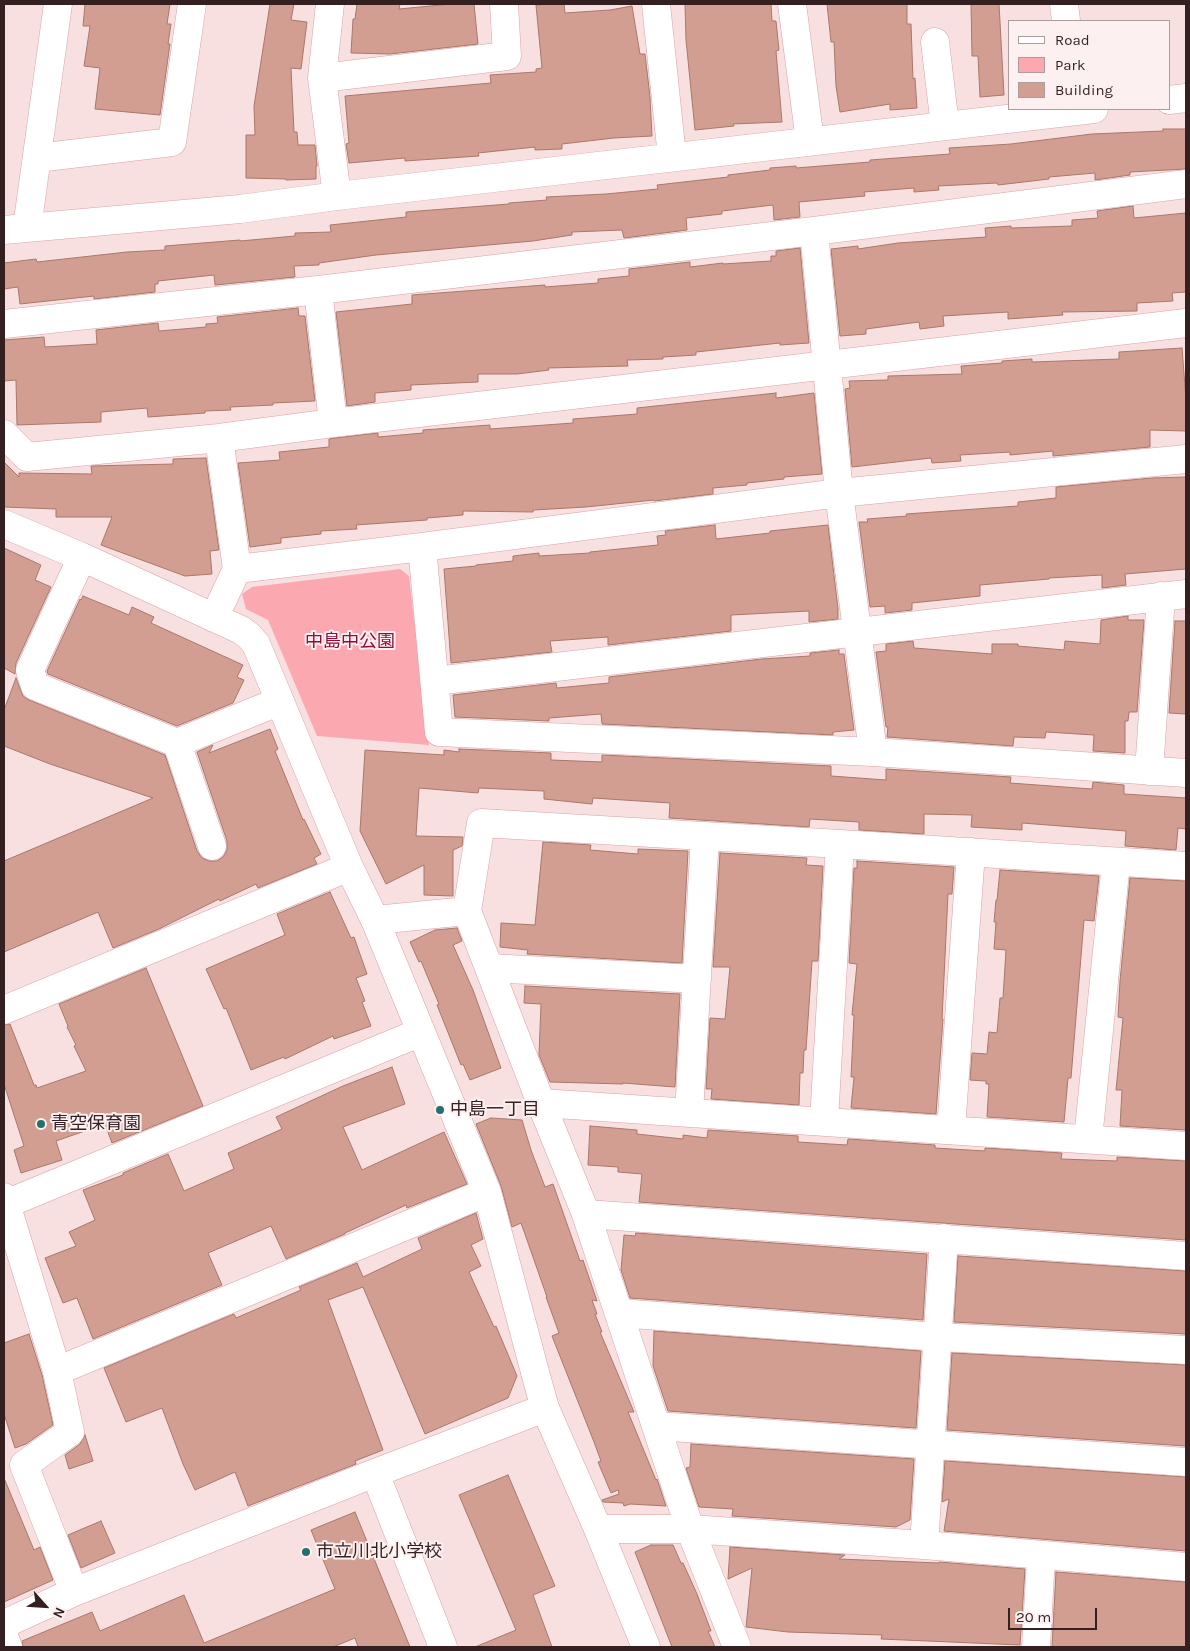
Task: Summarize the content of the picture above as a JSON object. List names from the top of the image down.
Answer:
{
  "parks": ["中島中公園"],
  "places": ["中島一丁目", "青空保育園", "市立川北小学校"],
  "legend": ["Road", "Park", "Building"],
  "scale_bar": "20 m",
  "north": "bottom right"
}
